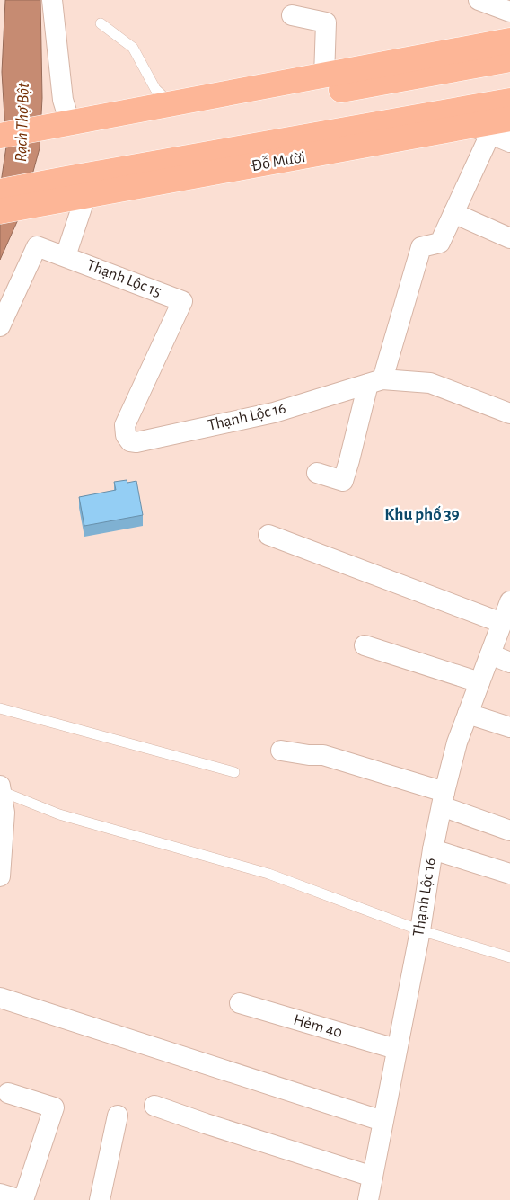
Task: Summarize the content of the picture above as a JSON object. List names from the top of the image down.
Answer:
{
  "streets": {
    "highway": ["Đỗ Mười"],
    "street": ["Thạnh Lộc 15", "Thạnh Lộc 16", "Hẻm 40"]
  },
  "crossings": [
    ["Đỗ Mười", "Thạnh Lộc 15"],
    ["Thạnh Lộc 15", "Thạnh Lộc 16"],
    ["Thạnh Lộc 16", "Hẻm 40"]
  ],
  "districts": ["Khu phố 39"],
  "water": ["Rạch Thợ Bột"]
}
